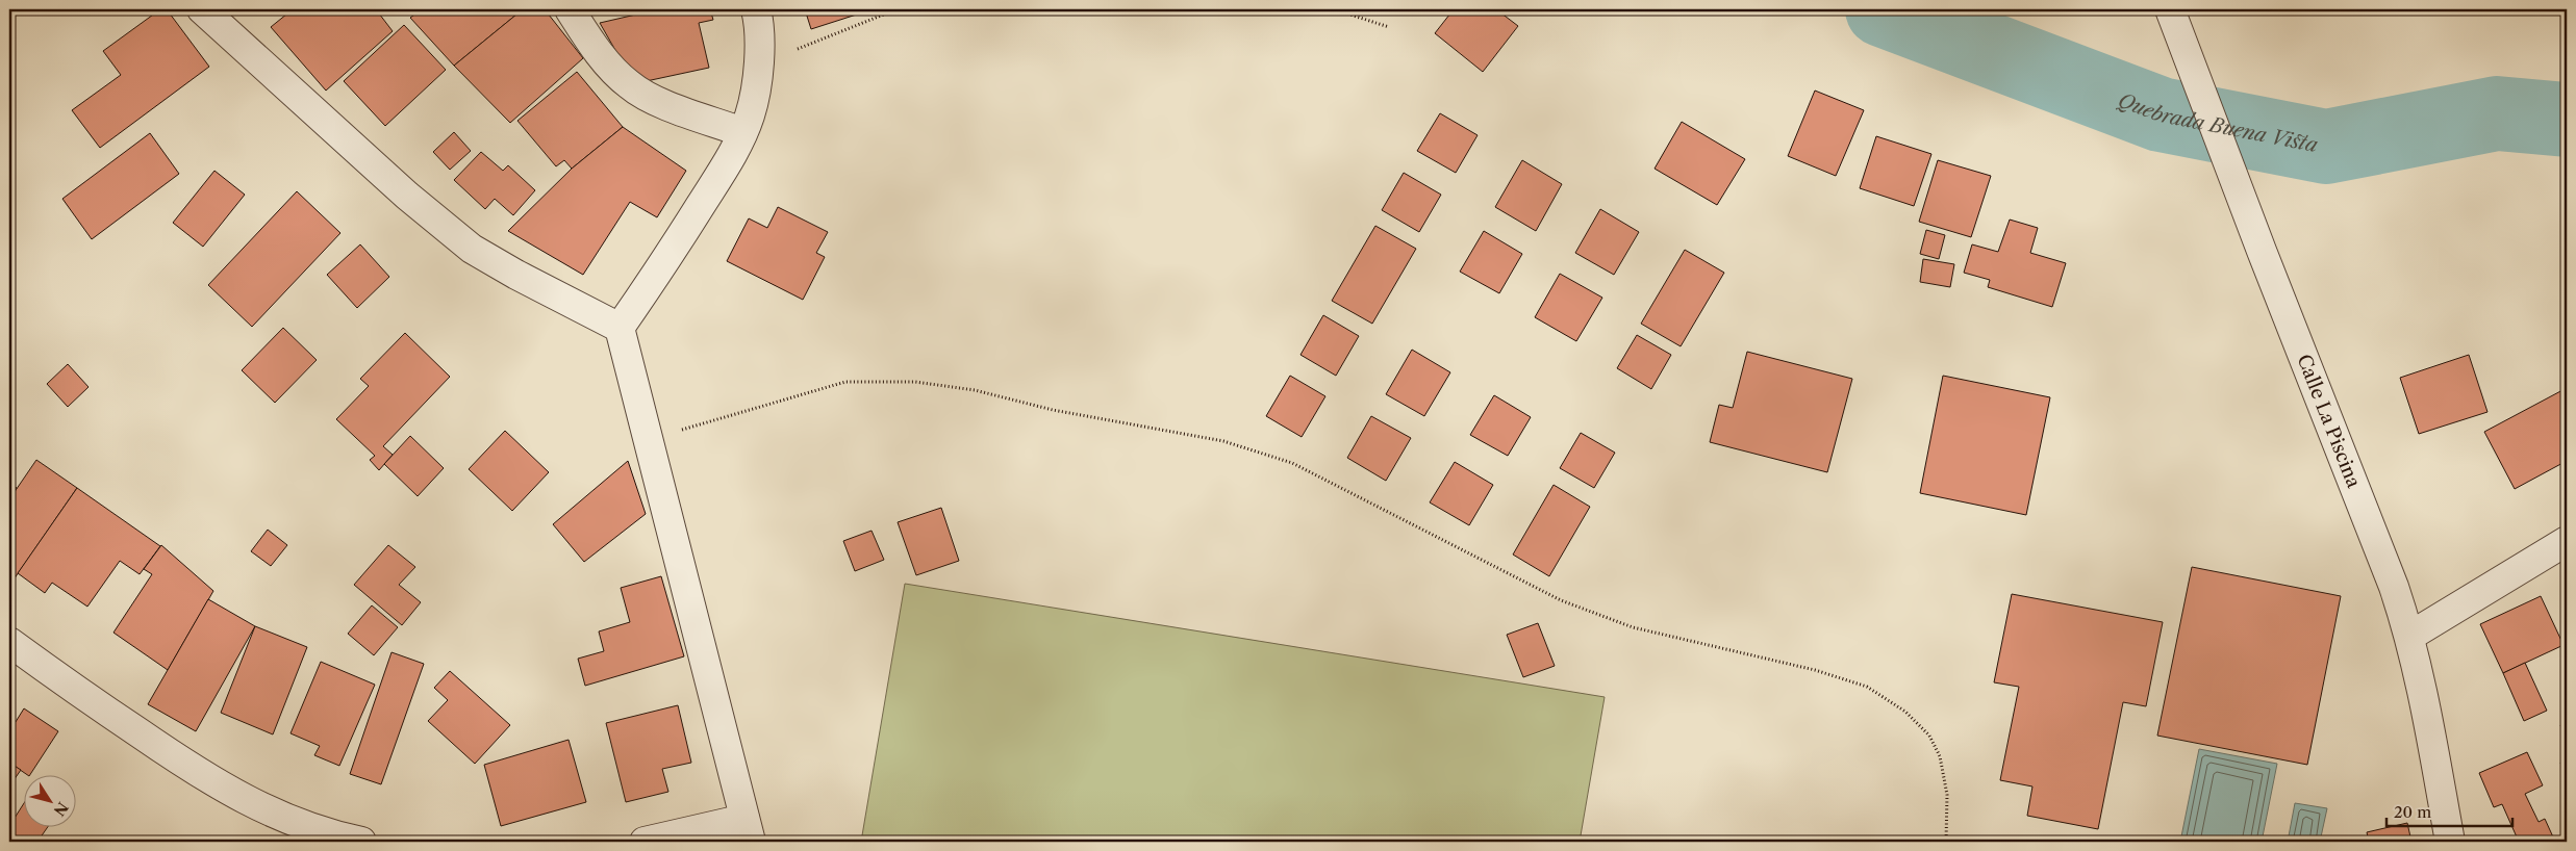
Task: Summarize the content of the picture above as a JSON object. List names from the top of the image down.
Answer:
{
  "streets": {
    "street": ["Calle La Piscina"]
  },
  "water": ["Quebrada Buena Vista"],
  "scale_bar": "20 m",
  "north": "bottom right"
}
